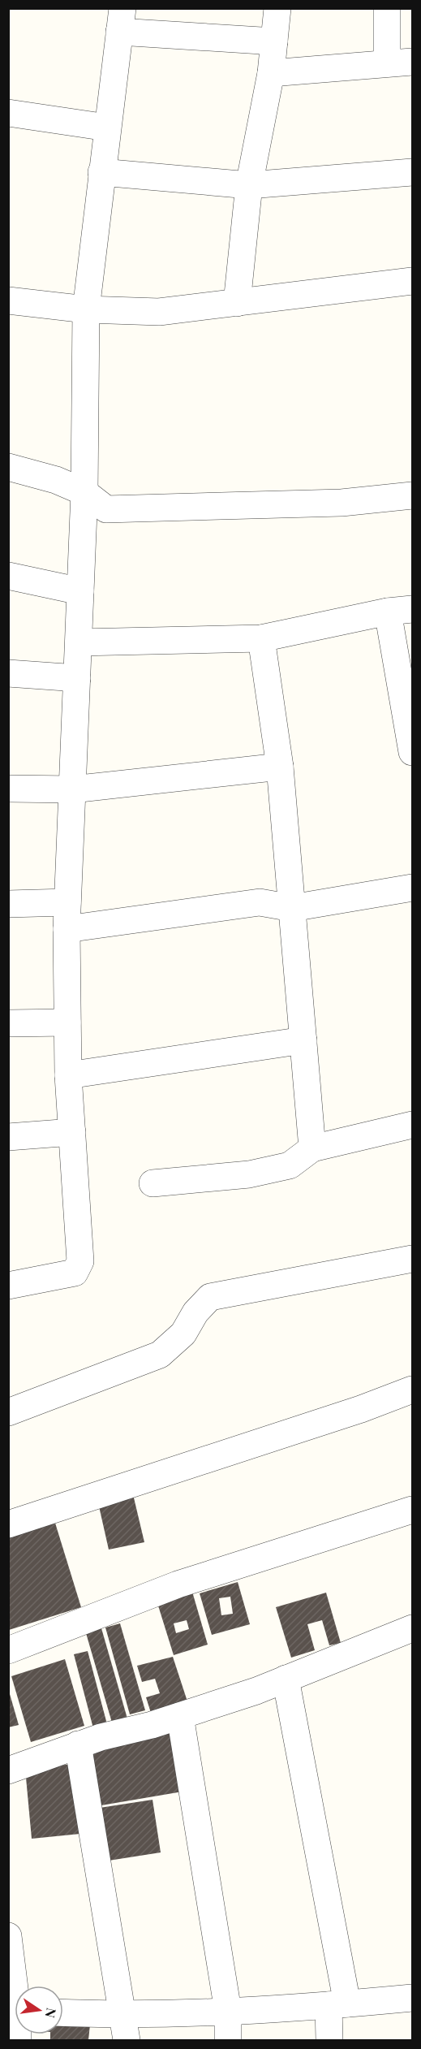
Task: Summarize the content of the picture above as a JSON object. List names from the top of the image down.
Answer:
{
  "north": "right"
}
